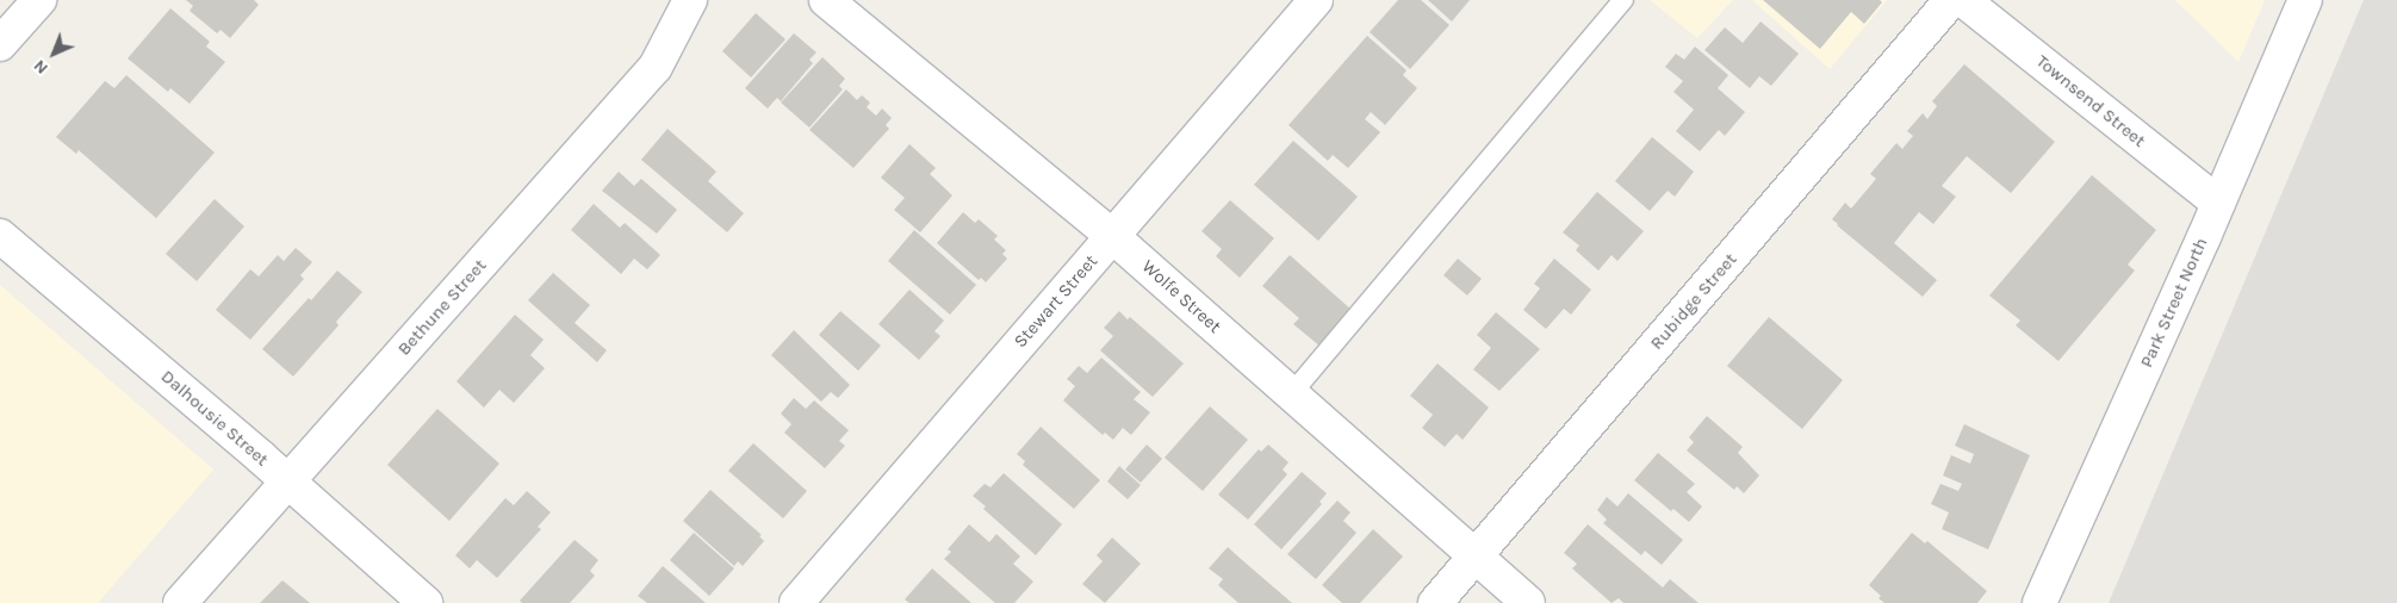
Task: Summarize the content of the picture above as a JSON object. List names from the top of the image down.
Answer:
{
  "streets": {
    "street": [
      "Townsend Street",
      "Wolfe Street",
      "Stewart Street",
      "Rubidge Street",
      "Park Street North",
      "Bethune Street",
      "Dalhousie Street"
    ]
  },
  "crossings": [
    ["Townsend Street", "Park Street North"],
    ["Wolfe Street", "Stewart Street"],
    ["Wolfe Street", "Rubidge Street"],
    ["Bethune Street", "Dalhousie Street"]
  ],
  "north": "bottom left"
}
